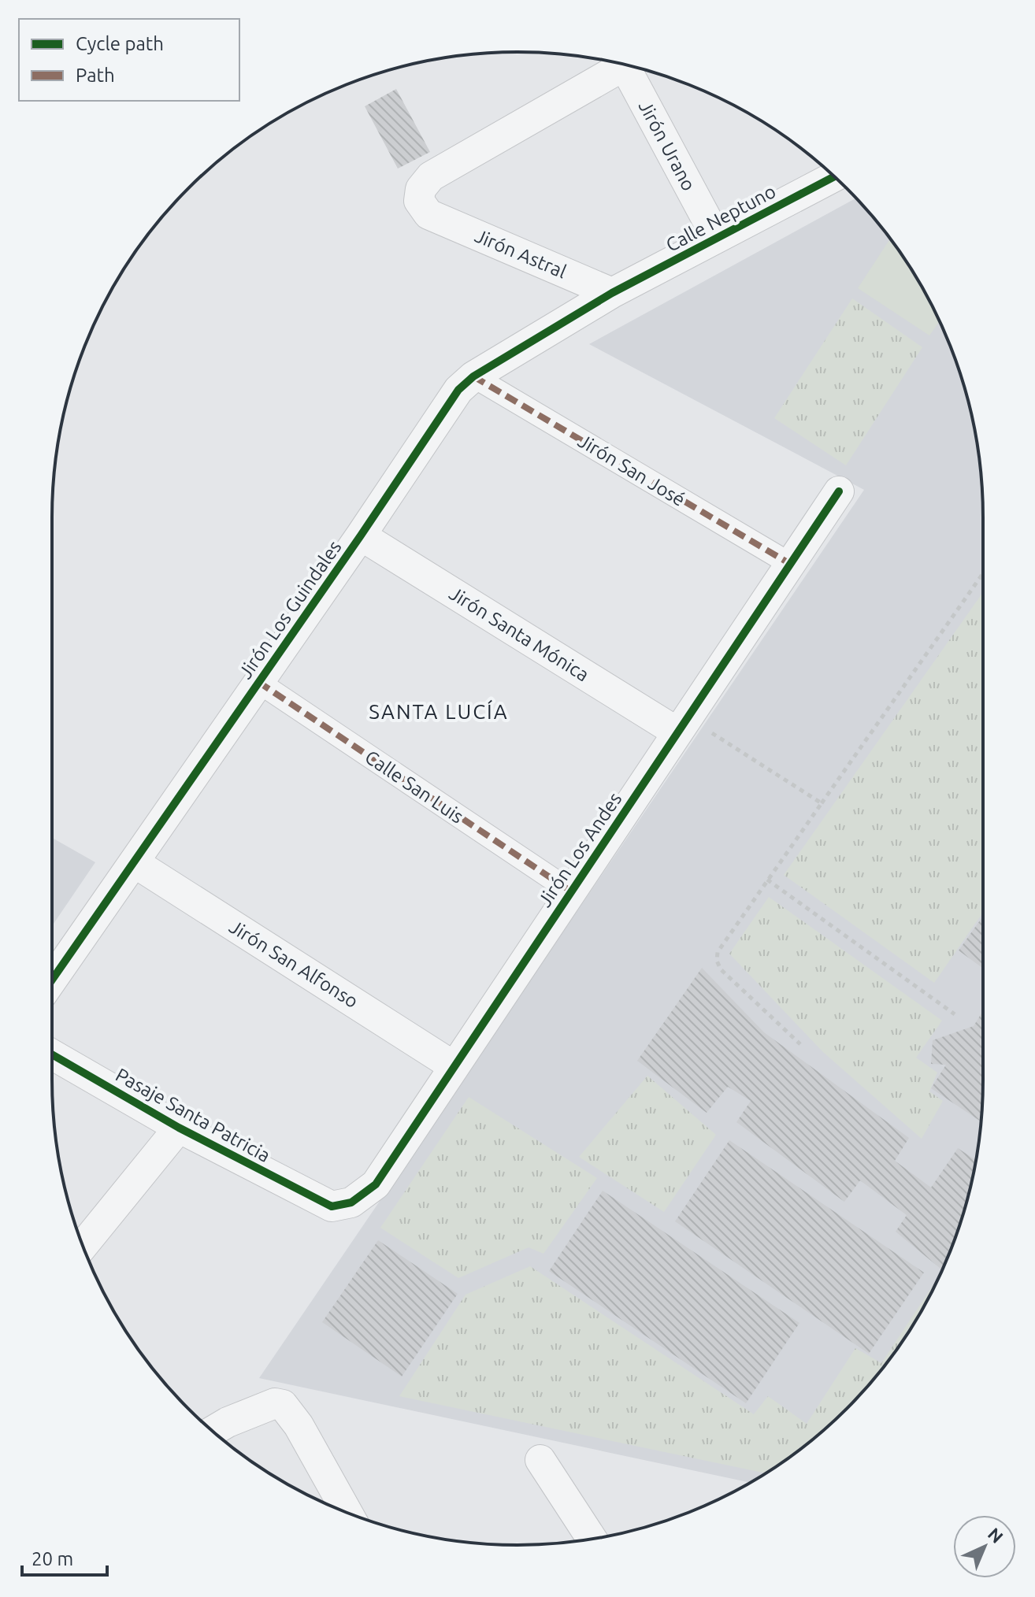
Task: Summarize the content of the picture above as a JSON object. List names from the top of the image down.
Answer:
{
  "streets": {
    "street": [
      "Jirón Urano",
      "Calle Neptuno",
      "Jirón Astral",
      "Jirón San José",
      "Jirón Los Guindales",
      "Jirón Santa Mónica",
      "Calle San Luis",
      "Jirón Los Andes",
      "Jirón San Alfonso",
      "Pasaje Santa Patricia"
    ]
  },
  "crossings": [
    ["Jirón Urano", "Calle Neptuno"],
    ["Calle Neptuno", "Jirón Astral"],
    ["Calle Neptuno", "Jirón Los Guindales"],
    ["Jirón Astral", "Jirón Los Guindales"],
    ["Jirón San José", "Jirón Los Guindales"],
    ["Jirón San José", "Jirón Los Andes"],
    ["Jirón Los Guindales", "Jirón Santa Mónica"],
    ["Jirón Los Guindales", "Calle San Luis"],
    ["Jirón Los Guindales", "Jirón San Alfonso"],
    ["Jirón Santa Mónica", "Jirón Los Andes"],
    ["Calle San Luis", "Jirón Los Andes"],
    ["Jirón Los Andes", "Jirón San Alfonso"],
    ["Jirón Los Andes", "Pasaje Santa Patricia"]
  ],
  "districts": ["SANTA LUCÍA"],
  "legend": ["Cycle path", "Path"],
  "scale_bar": "20 m",
  "north": "top right"
}
